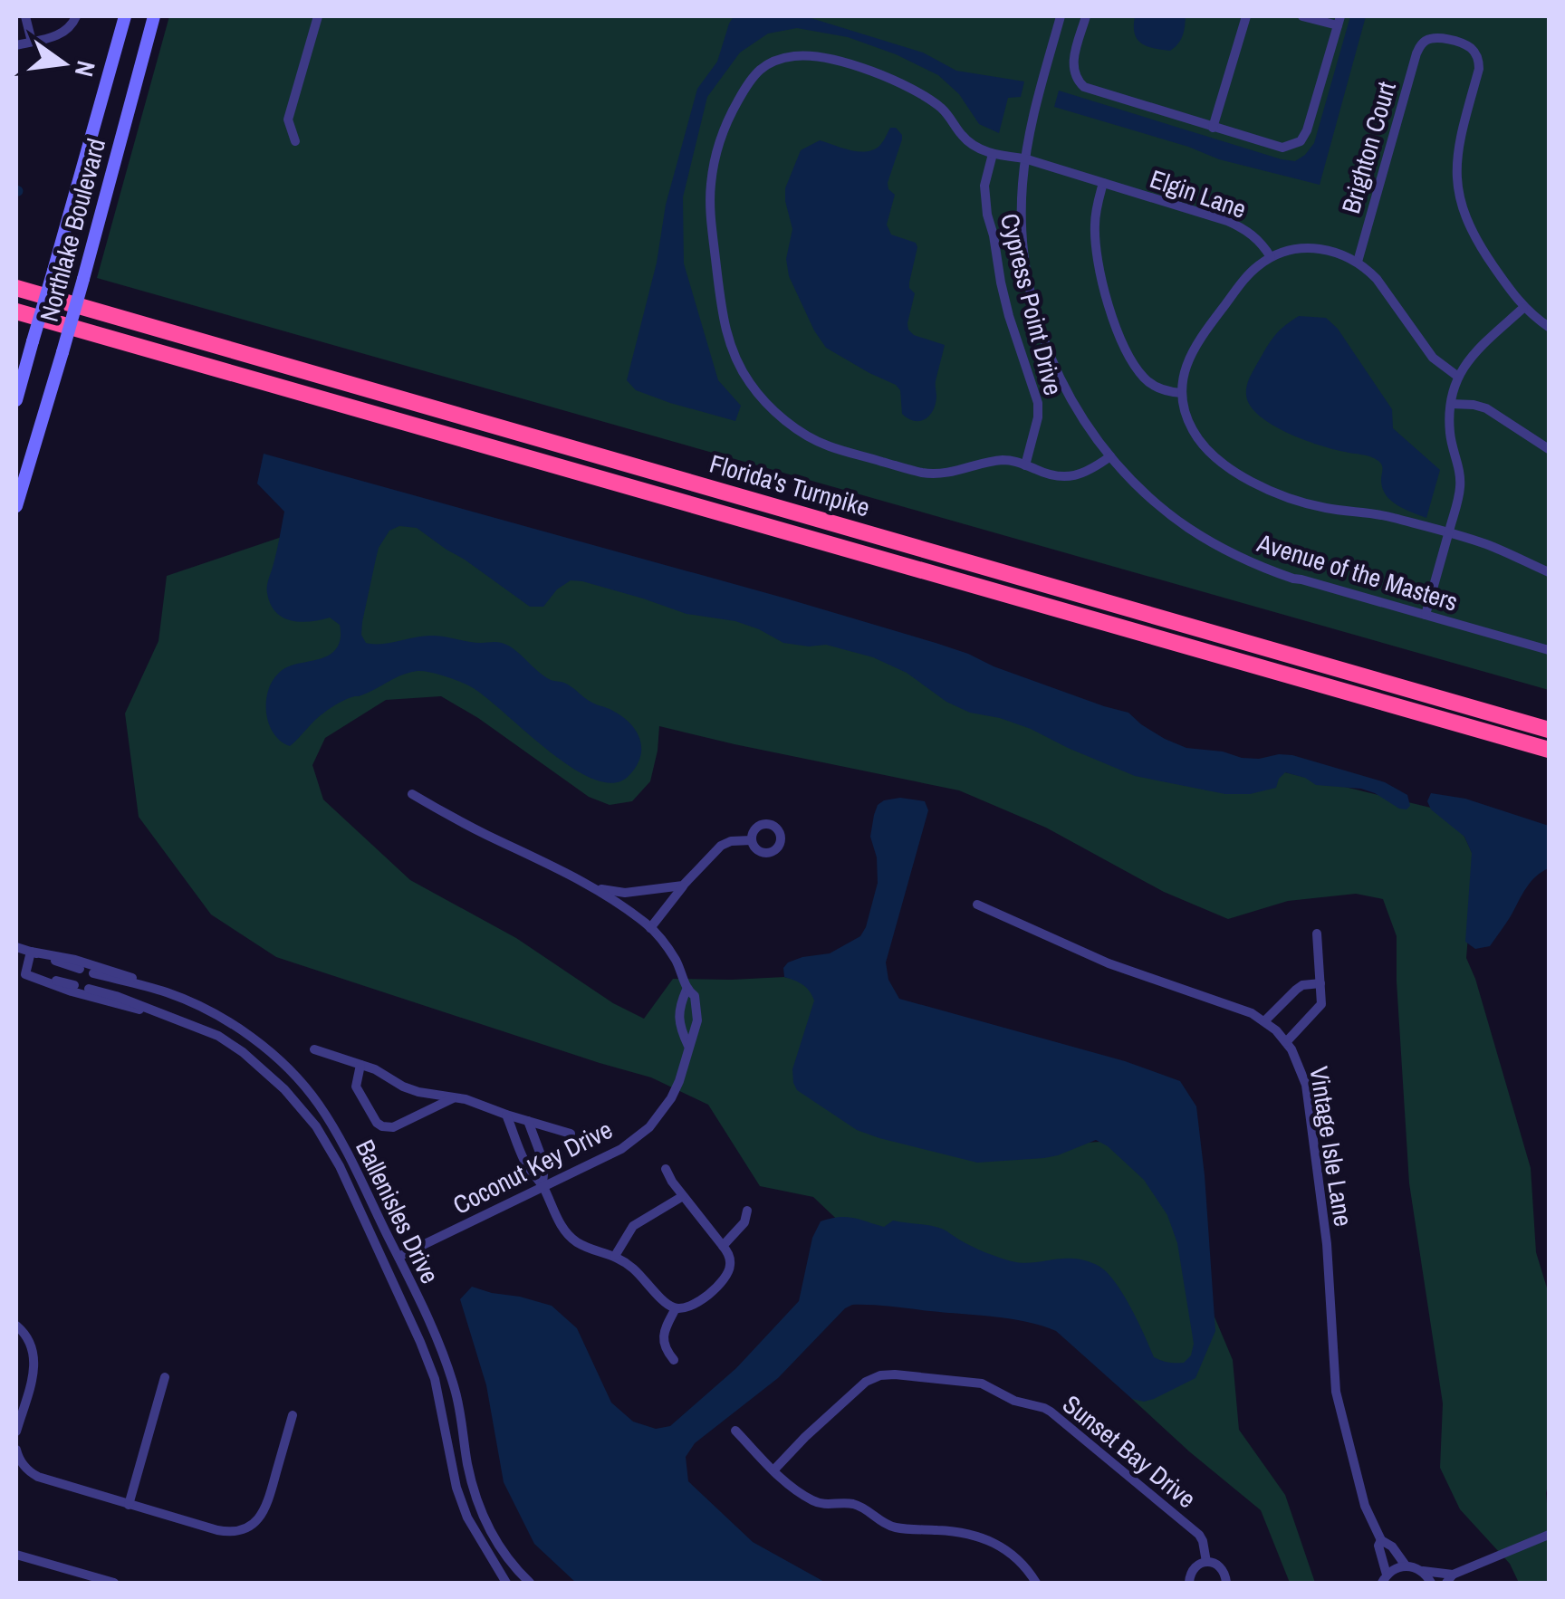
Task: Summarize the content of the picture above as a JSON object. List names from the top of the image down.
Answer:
{
  "streets": {
    "highway": ["Florida's Turnpike"],
    "main road": ["Northlake Boulevard"],
    "street": [
      "Brighton Court",
      "Elgin Lane",
      "Cypress Point Drive",
      "Avenue of the Masters",
      "Vintage Isle Lane",
      "Coconut Key Drive",
      "Ballenisles Drive",
      "Sunset Bay Drive"
    ]
  },
  "crossings": [
    ["Brighton Court", "Elgin Lane"],
    ["Elgin Lane", "Avenue of the Masters"],
    ["Coconut Key Drive", "Ballenisles Drive"]
  ],
  "north": "right"
}
